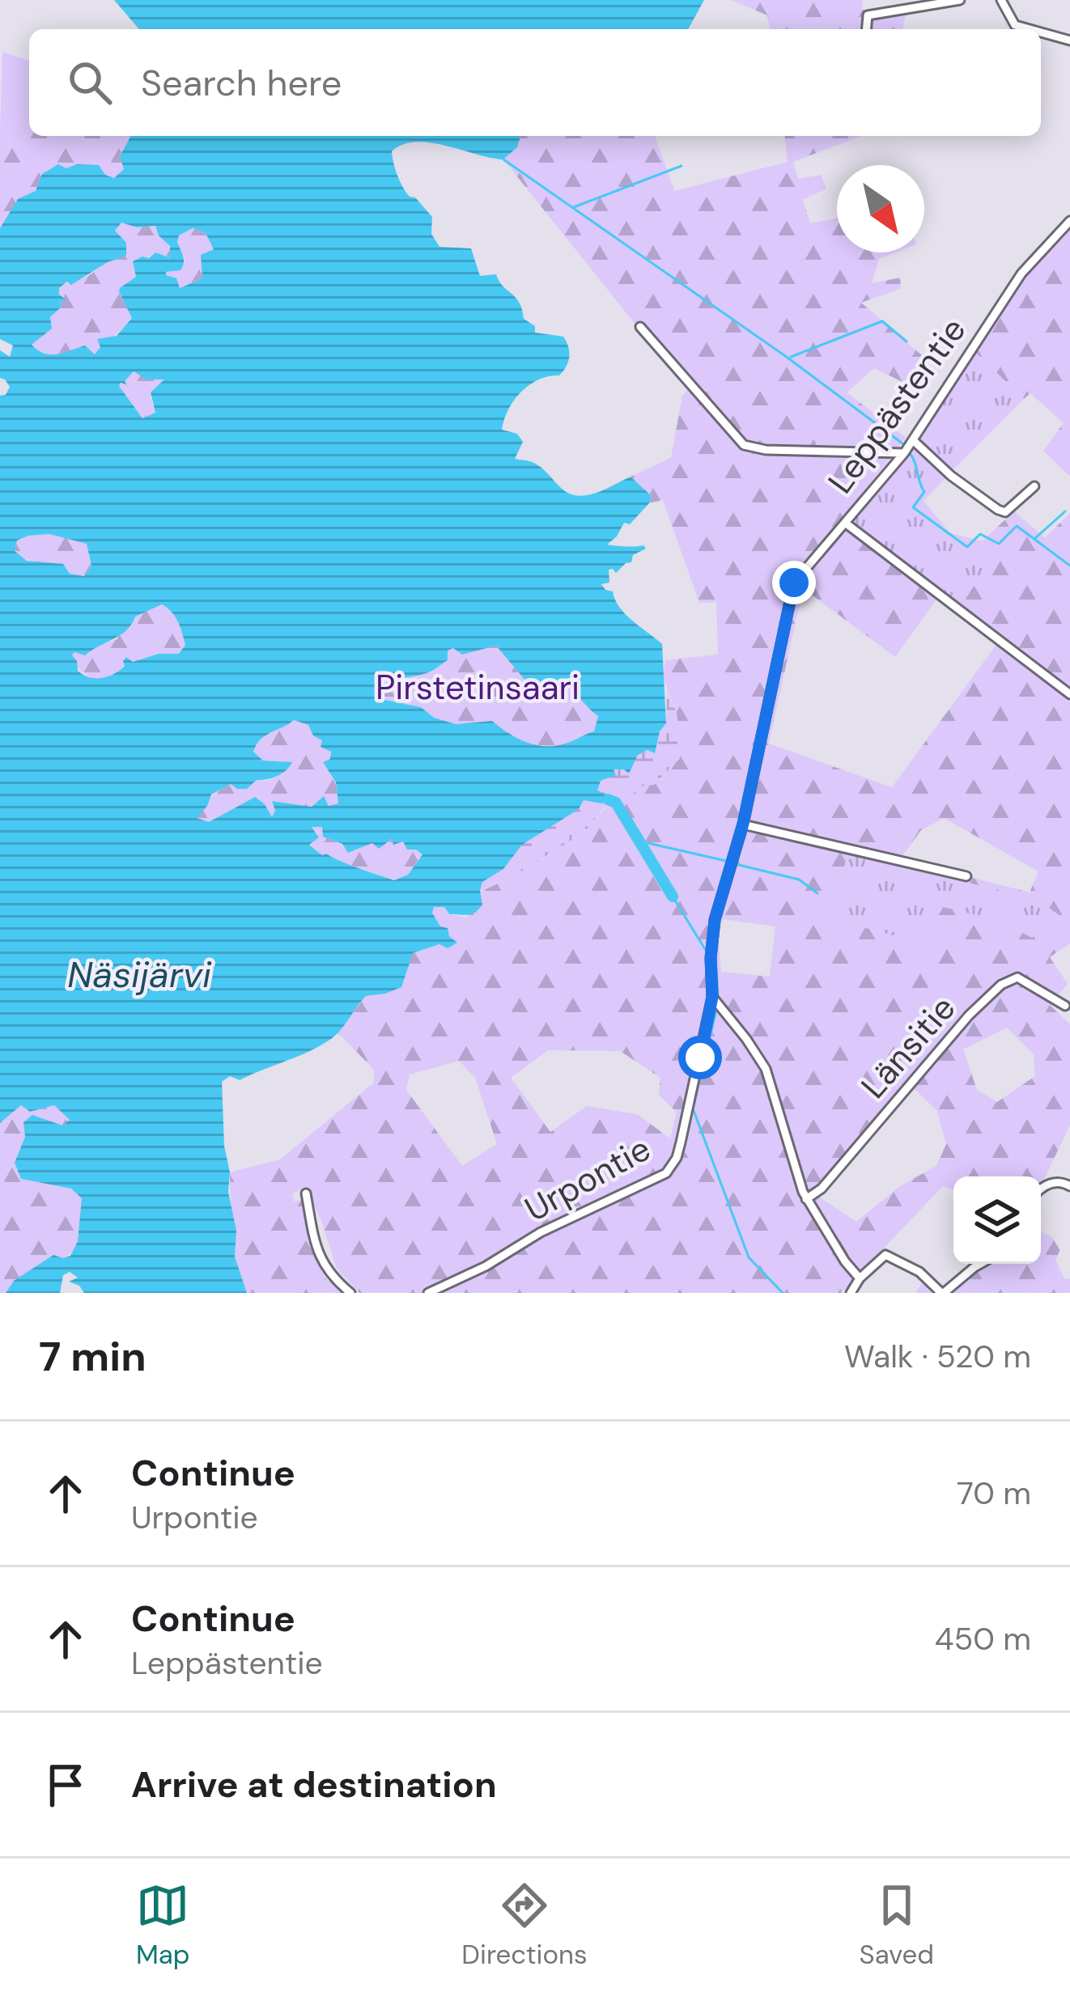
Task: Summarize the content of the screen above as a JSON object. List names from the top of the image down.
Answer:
{
  "streets": {
    "street": ["Leppästentie", "Länsitie", "Urpontie"]
  },
  "crossings": [
    ["Leppästentie", "Urpontie"]
  ],
  "water": ["Näsijärvi"],
  "parks": ["Pirstetinsaari"],
  "north": "bottom right",
  "page": {
    "search": "Search here",
    "heading": ["7 min", "Walk · 520 m"],
    "list": [
      ["Continue", "Urpontie", "70 m"],
      ["Continue", "Leppästentie", "450 m"],
      "Arrive at destination"
    ],
    "nav": ["Map", "Directions", "Saved"]
  }
}
